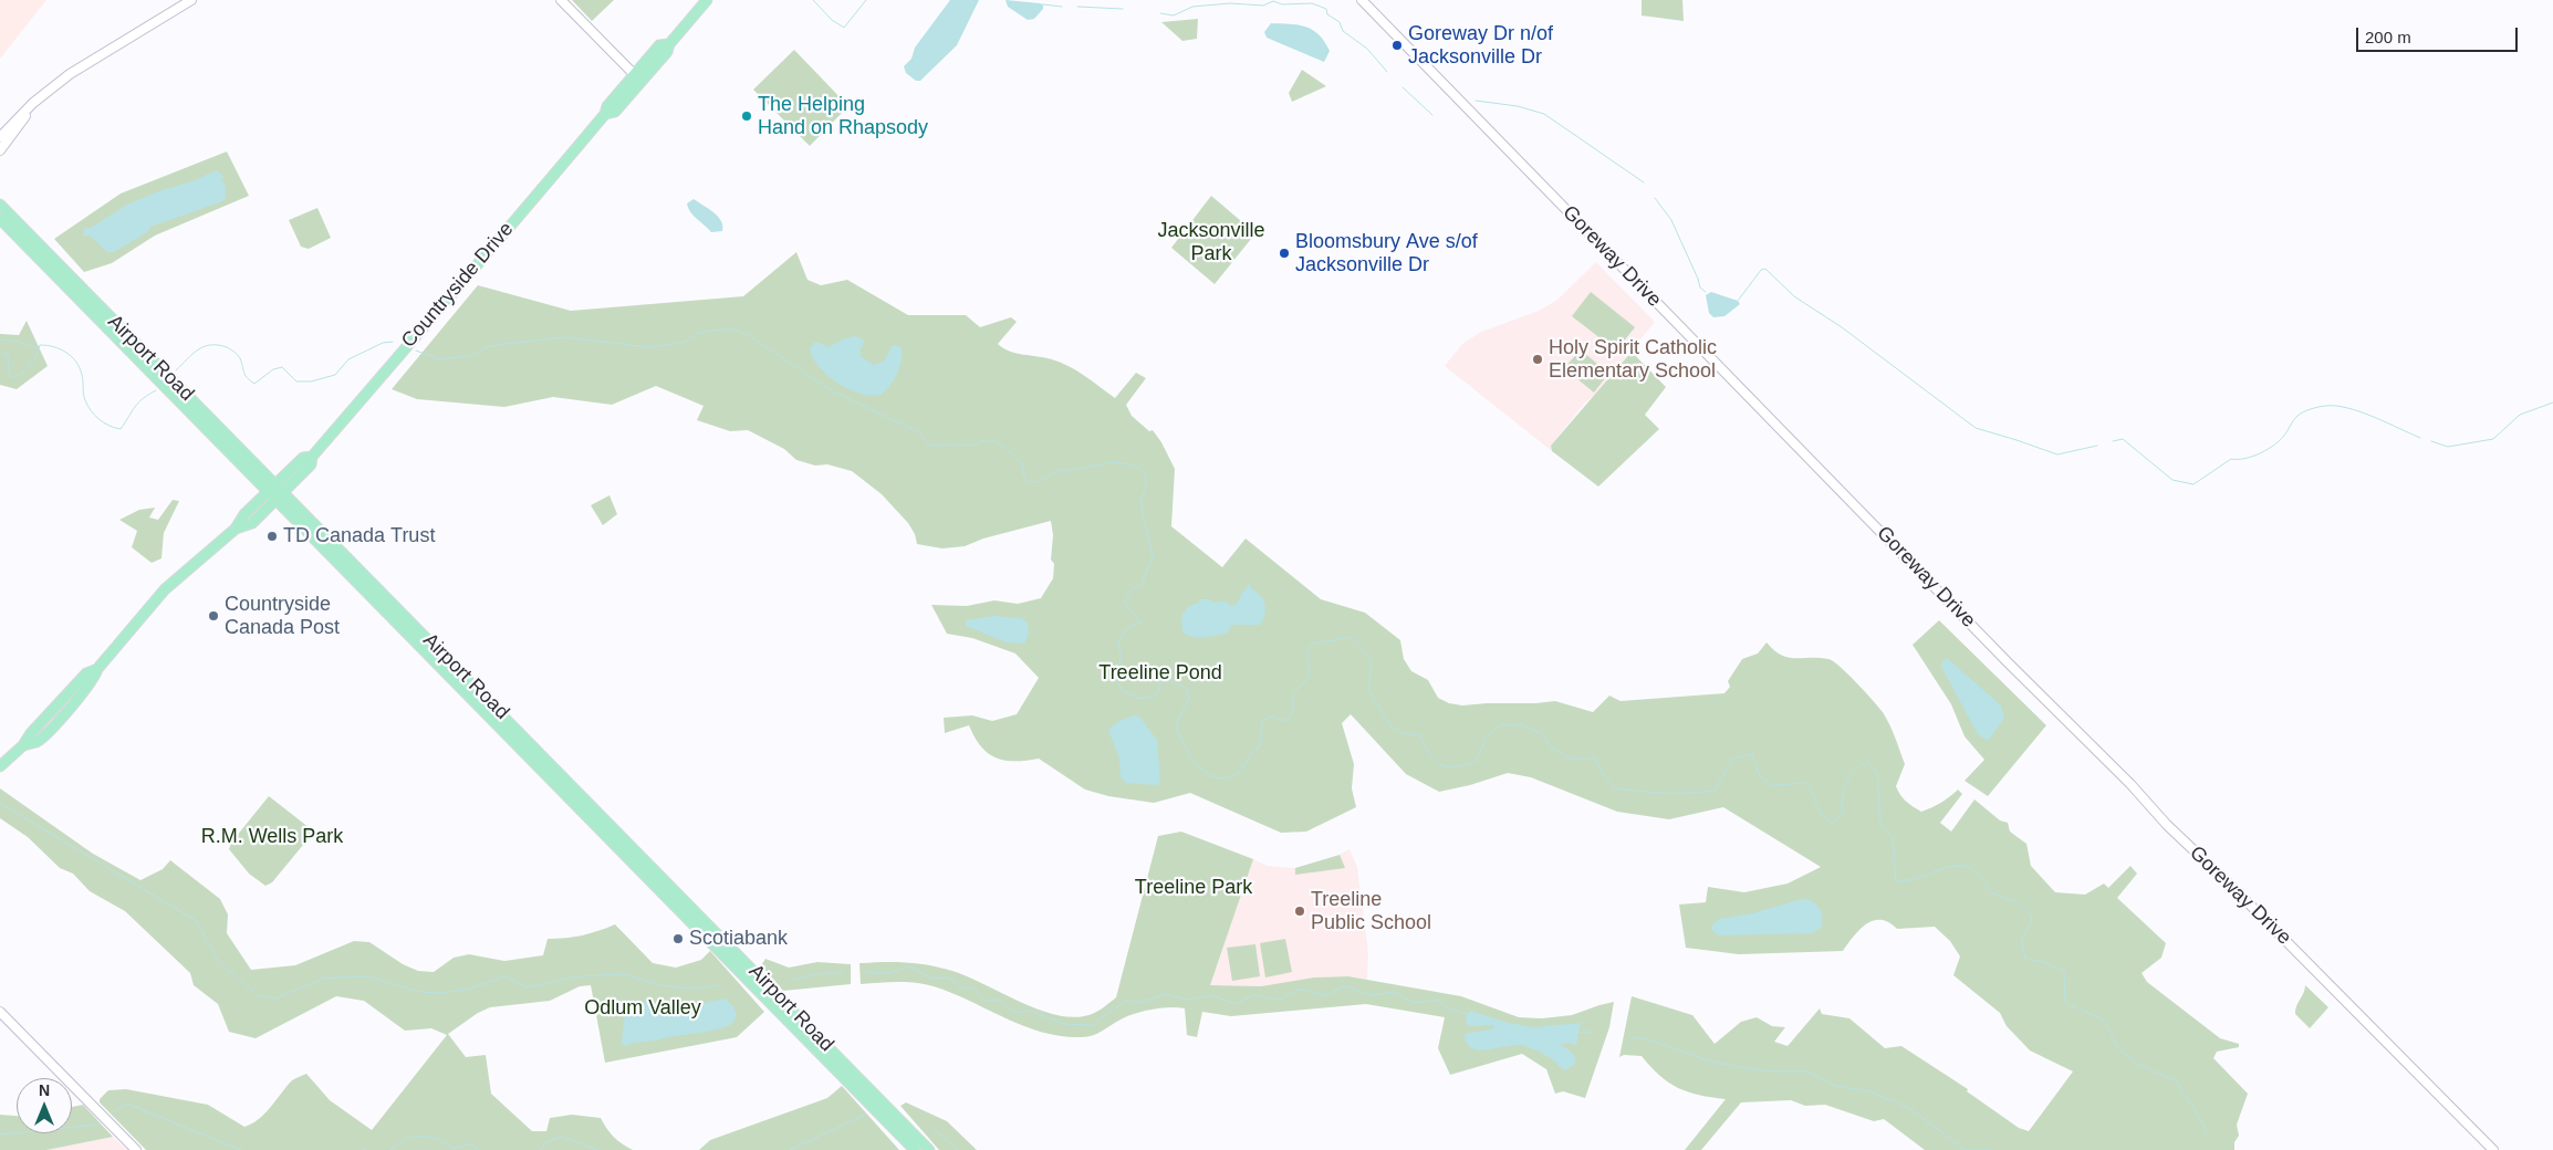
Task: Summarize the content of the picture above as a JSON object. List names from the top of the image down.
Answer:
{
  "streets": {
    "main road": ["Countryside Drive", "Airport Road"],
    "street": ["Goreway Drive"]
  },
  "crossings": [
    ["Countryside Drive", "Airport Road"]
  ],
  "parks": [
    "Jacksonville Park",
    "Treeline Pond",
    "R.M. Wells Park",
    "Treeline Park",
    "Odlum Valley"
  ],
  "places": [
    "Goreway Dr n/of Jacksonville Dr",
    "The Helping Hand on Rhapsody",
    "Bloomsbury Ave s/of Jacksonville Dr",
    "Holy Spirit Catholic Elementary School",
    "TD Canada Trust",
    "Countryside Canada Post",
    "Treeline Public School",
    "Scotiabank"
  ],
  "scale_bar": "200 m",
  "north": "top"
}
